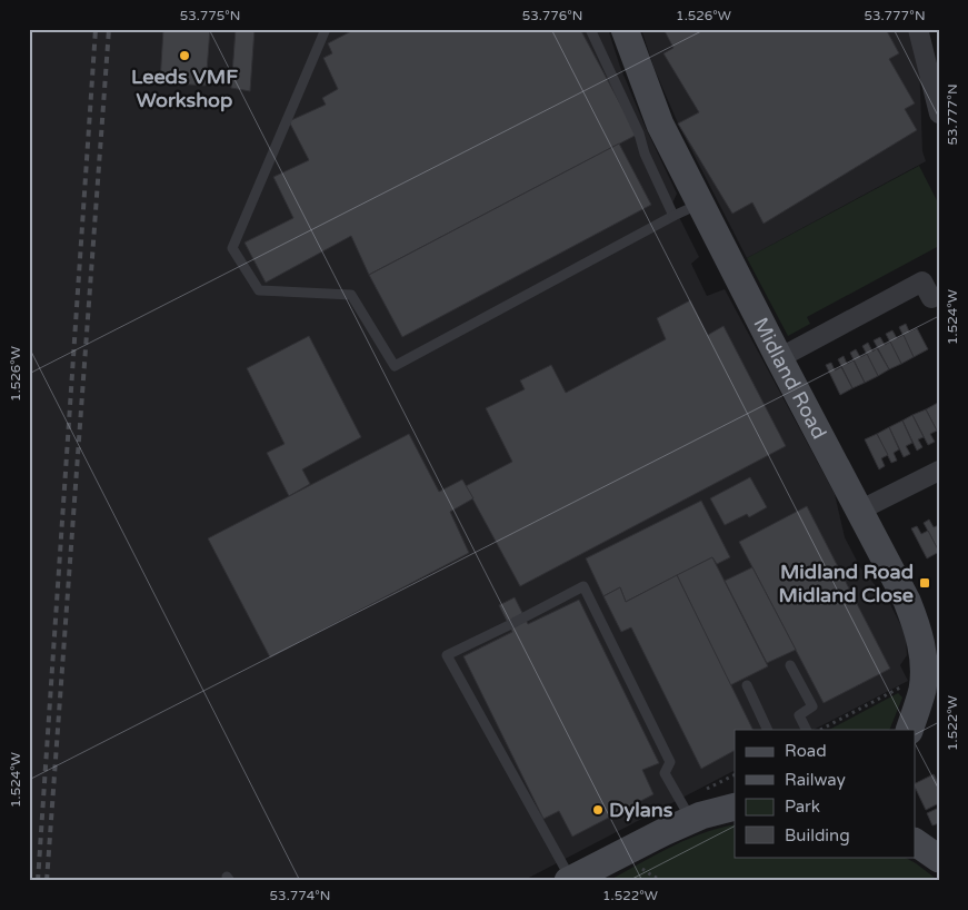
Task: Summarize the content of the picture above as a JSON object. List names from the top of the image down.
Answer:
{
  "streets": {
    "street": ["Midland Road"]
  },
  "places": {
    "other": ["Leeds VMF Workshop", "Dylans"],
    "transit": ["Midland Road Midland Close"]
  },
  "legend": [
    "Road",
    "Railway",
    "Park",
    "Building"
  ],
  "coordinates": [
    "53.775°N",
    "53.776°N",
    "1.526°W",
    "53.777°N",
    "1.524°W",
    "1.522°W",
    "53.774°N"
  ]
}
